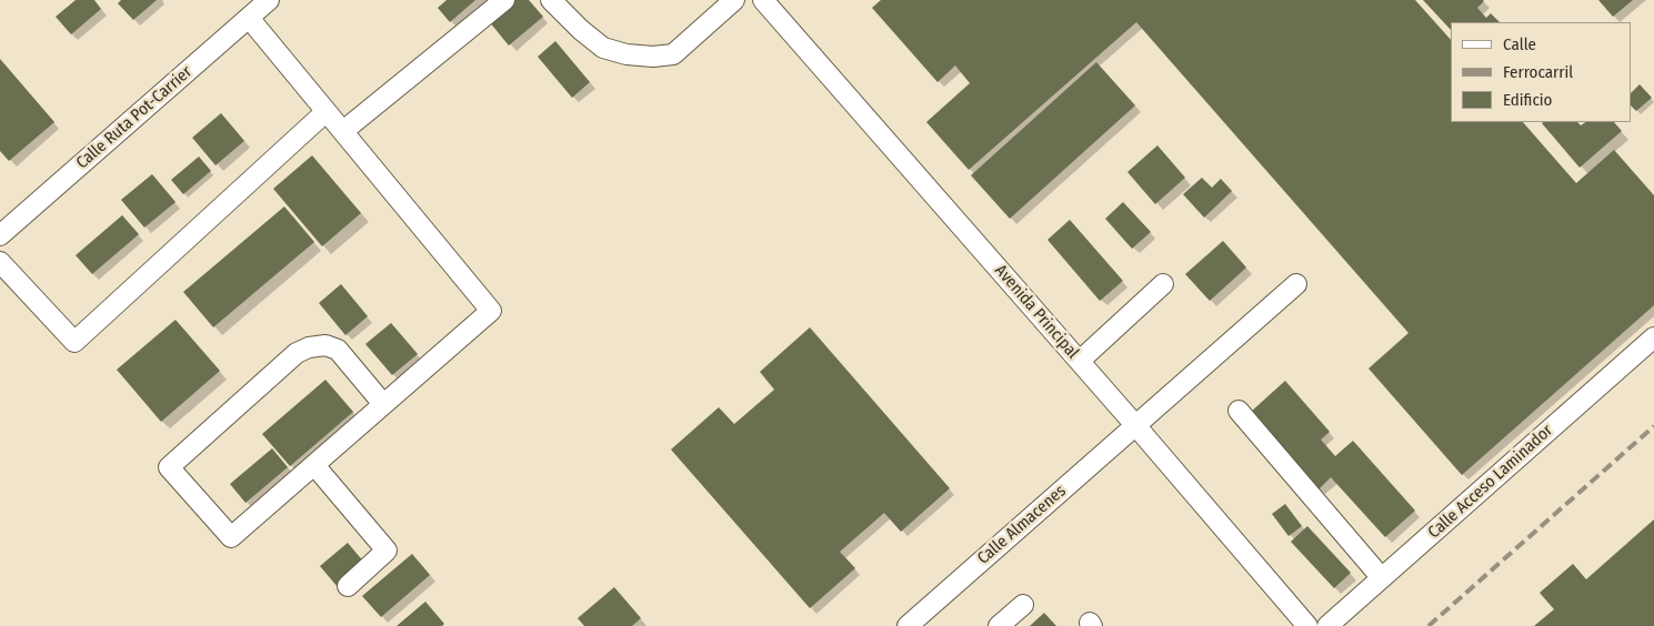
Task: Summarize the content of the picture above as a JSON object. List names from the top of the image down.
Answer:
{
  "streets": {
    "street": [
      "Calle Ruta Pot-Carrier",
      "Avenida Principal",
      "Calle Acceso Laminador",
      "Calle Almacenes"
    ]
  },
  "crossings": [
    ["Avenida Principal", "Calle Almacenes"]
  ],
  "legend": ["Calle", "Ferrocarril", "Edificio"]
}
